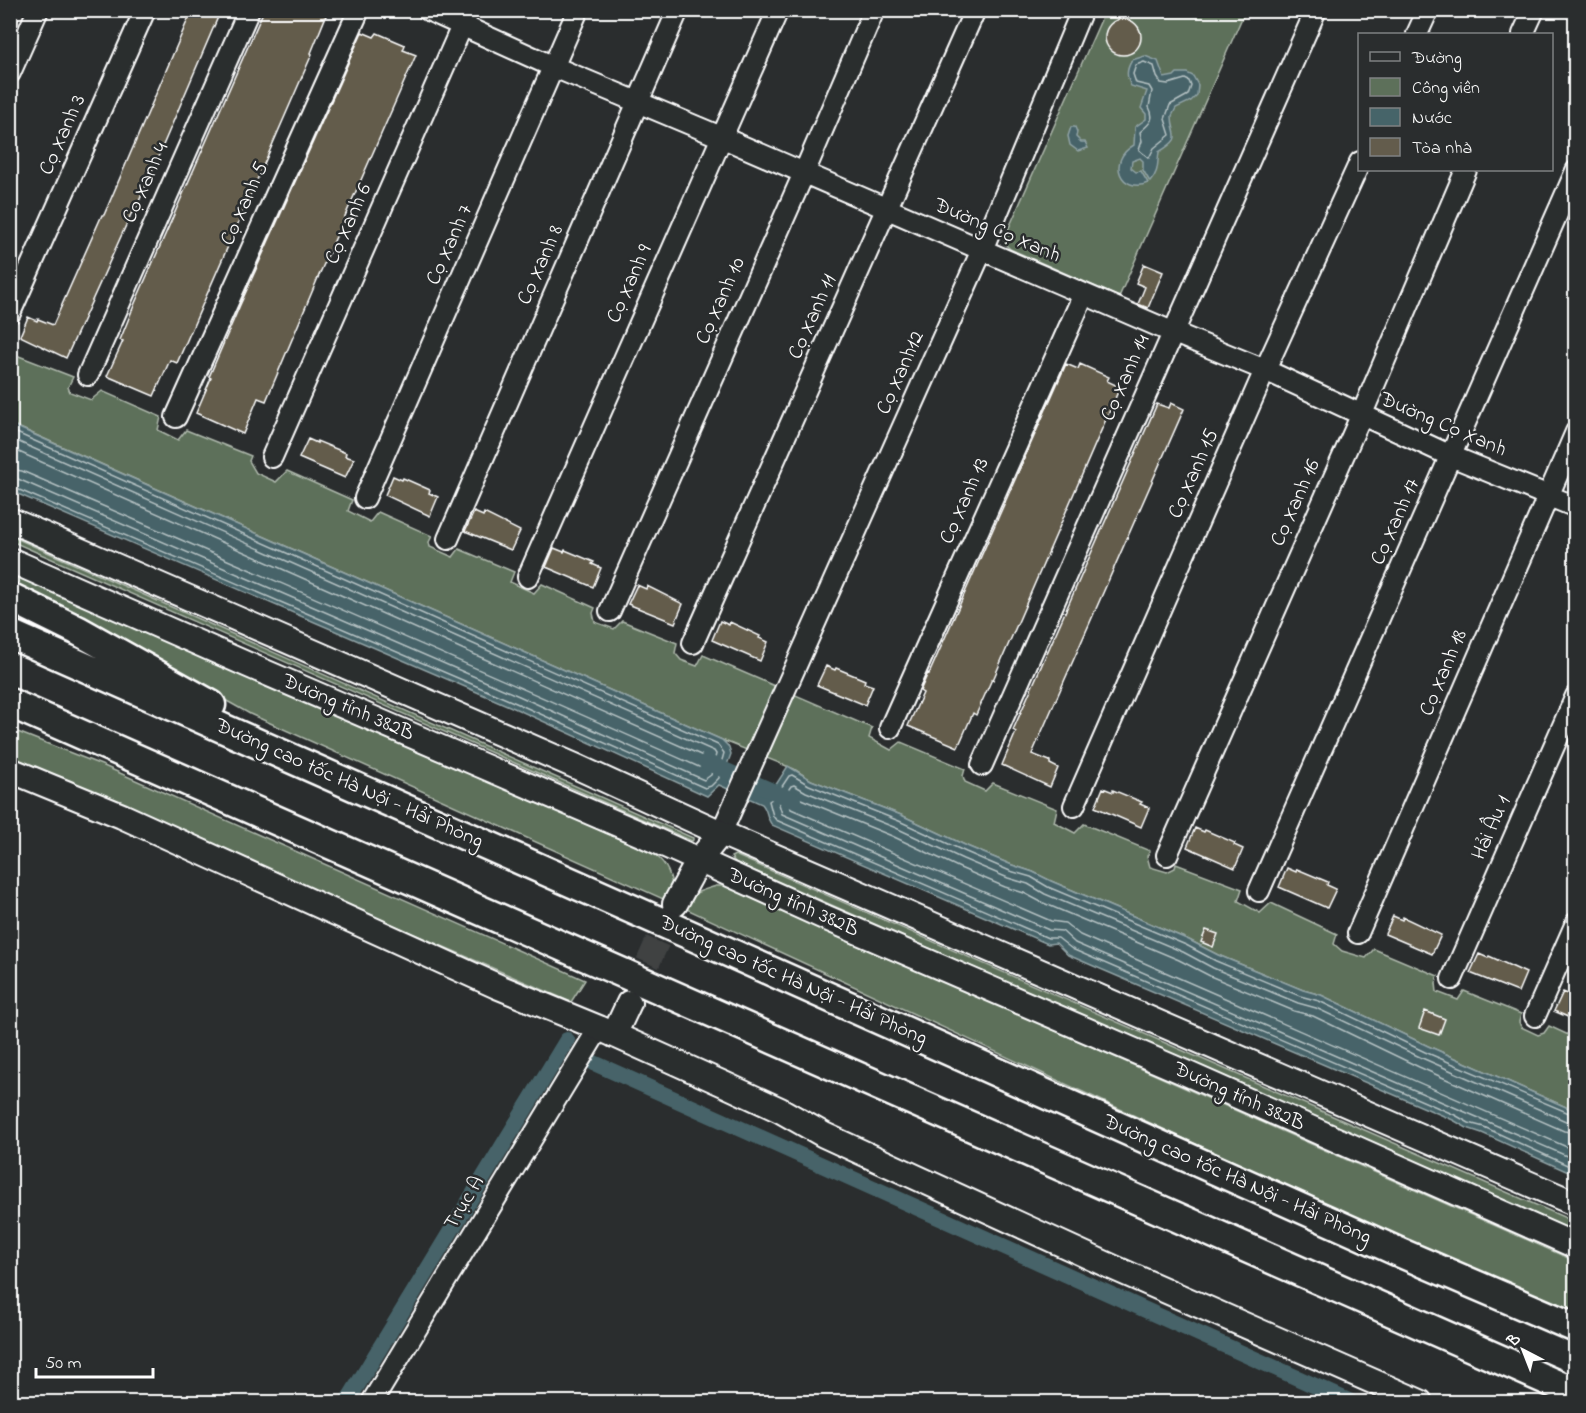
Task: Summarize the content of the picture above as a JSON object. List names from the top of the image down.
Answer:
{
  "streets": {
    "highway": ["Đường cao tốc Hà Nội - Hải Phòng"],
    "main road": ["Đường tỉnh 382B"],
    "street": [
      "Cọ Xanh 3",
      "Cọ Xanh 4",
      "Cọ Xanh 5",
      "Cọ Xanh 6",
      "Đường Cọ Xanh",
      "Cọ Xanh 7",
      "Cọ Xanh 8",
      "Cọ Xanh 9",
      "Cọ Xanh 10",
      "Cọ Xanh 11",
      "Cọ Xanh12",
      "Cọ Xanh 14",
      "Cọ Xanh 15",
      "Cọ Xanh 13",
      "Cọ Xanh 16",
      "Cọ Xanh 17",
      "Cọ Xanh 18",
      "Hải Âu 1",
      "Trục A"
    ]
  },
  "crossings": [
    ["Cọ Xanh 6", "Đường Cọ Xanh"],
    ["Đường Cọ Xanh", "Cọ Xanh 7"],
    ["Đường Cọ Xanh", "Cọ Xanh 8"],
    ["Đường Cọ Xanh", "Cọ Xanh 9"],
    ["Đường Cọ Xanh", "Cọ Xanh 10"],
    ["Đường Cọ Xanh", "Cọ Xanh 11"],
    ["Đường Cọ Xanh", "Cọ Xanh12"],
    ["Đường Cọ Xanh", "Cọ Xanh 14"],
    ["Đường Cọ Xanh", "Cọ Xanh 15"],
    ["Đường Cọ Xanh", "Cọ Xanh 13"],
    ["Đường Cọ Xanh", "Cọ Xanh 16"],
    ["Đường Cọ Xanh", "Cọ Xanh 17"],
    ["Đường Cọ Xanh", "Cọ Xanh 18"],
    ["Cọ Xanh12", "Đường tỉnh 382B"]
  ],
  "legend": [
    "Đường",
    "Công viên",
    "Nước",
    "Tòa nhà"
  ],
  "scale_bar": "50 m",
  "north": "top left"
}
